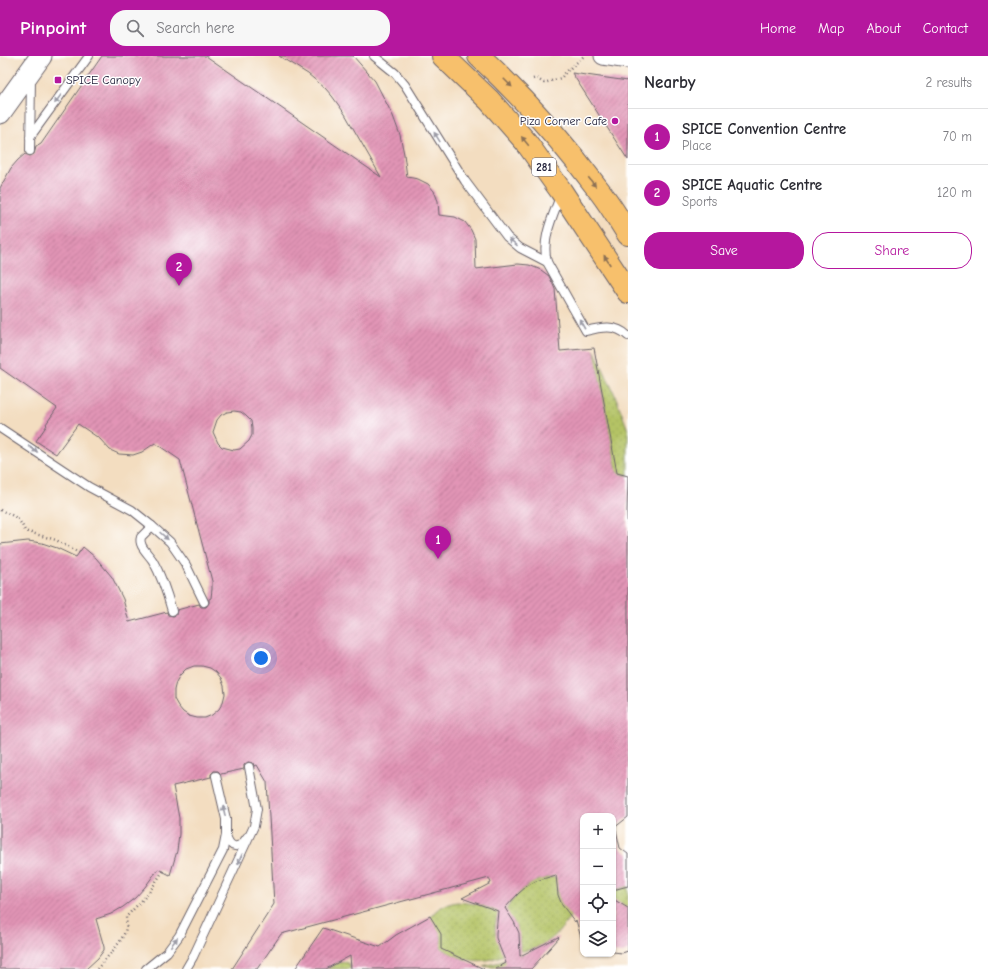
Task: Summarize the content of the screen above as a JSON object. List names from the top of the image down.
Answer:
{
  "streets": {
    "main road": ["281"]
  },
  "places": {
    "transit": ["SPICE Canopy"],
    "other": ["Piza Corner Cafe"]
  },
  "page": {
    "header": "Pinpoint",
    "search": "Search here",
    "nav": [
      "Home",
      "Map",
      "About",
      "Contact"
    ],
    "heading": ["Nearby", "2 results"],
    "list": [
      {
        "mark": "1",
        "name": "SPICE Convention Centre",
        "note": "Place",
        "value": "70 m"
      },
      {
        "mark": "2",
        "name": "SPICE Aquatic Centre",
        "note": "Sports",
        "value": "120 m"
      }
    ],
    "buttons": ["Save", "Share"],
    "pins": ["2", "1"],
    "map_buttons": ["+", "−"]
  }
}
